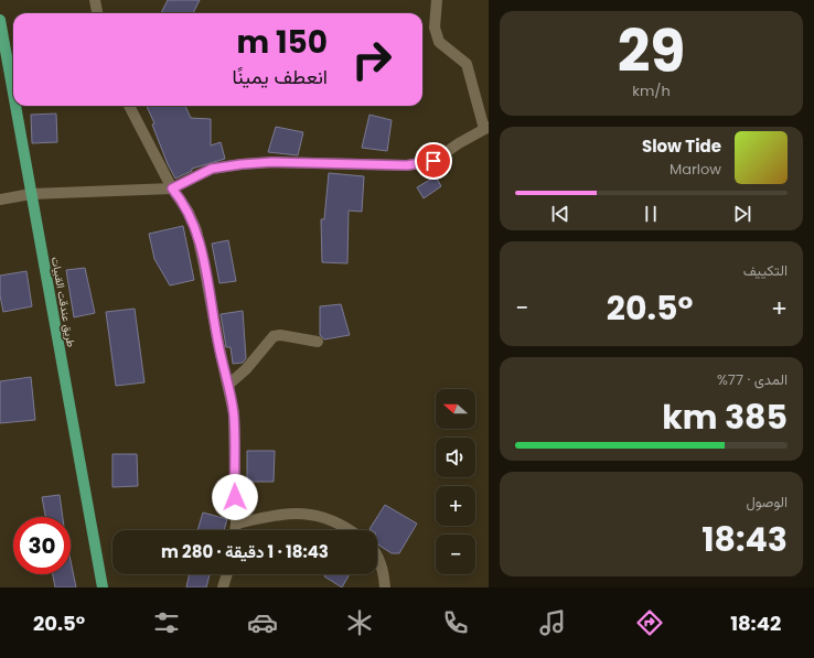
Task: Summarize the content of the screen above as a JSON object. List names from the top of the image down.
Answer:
{
  "streets": {
    "main road": ["طريق عندقت القبيات"]
  },
  "north": "left",
  "page": {
    "tile": [
      ["29", "km/h"],
      "التكييف",
      ["المدى · 77%", "385 km"],
      ["الوصول", "18:43"]
    ],
    "turn": ["150 m", "انعطف يمينًا"],
    "song": ["Slow Tide", "Marlow"],
    "heat": ["−", "20.5°", "+"],
    "map_buttons": ["+", "−"],
    "limit": "30",
    "trip": "18:43 · 1 دقيقة · 280 m",
    "tabs": ["18:42", "20.5°"]
  }
}
